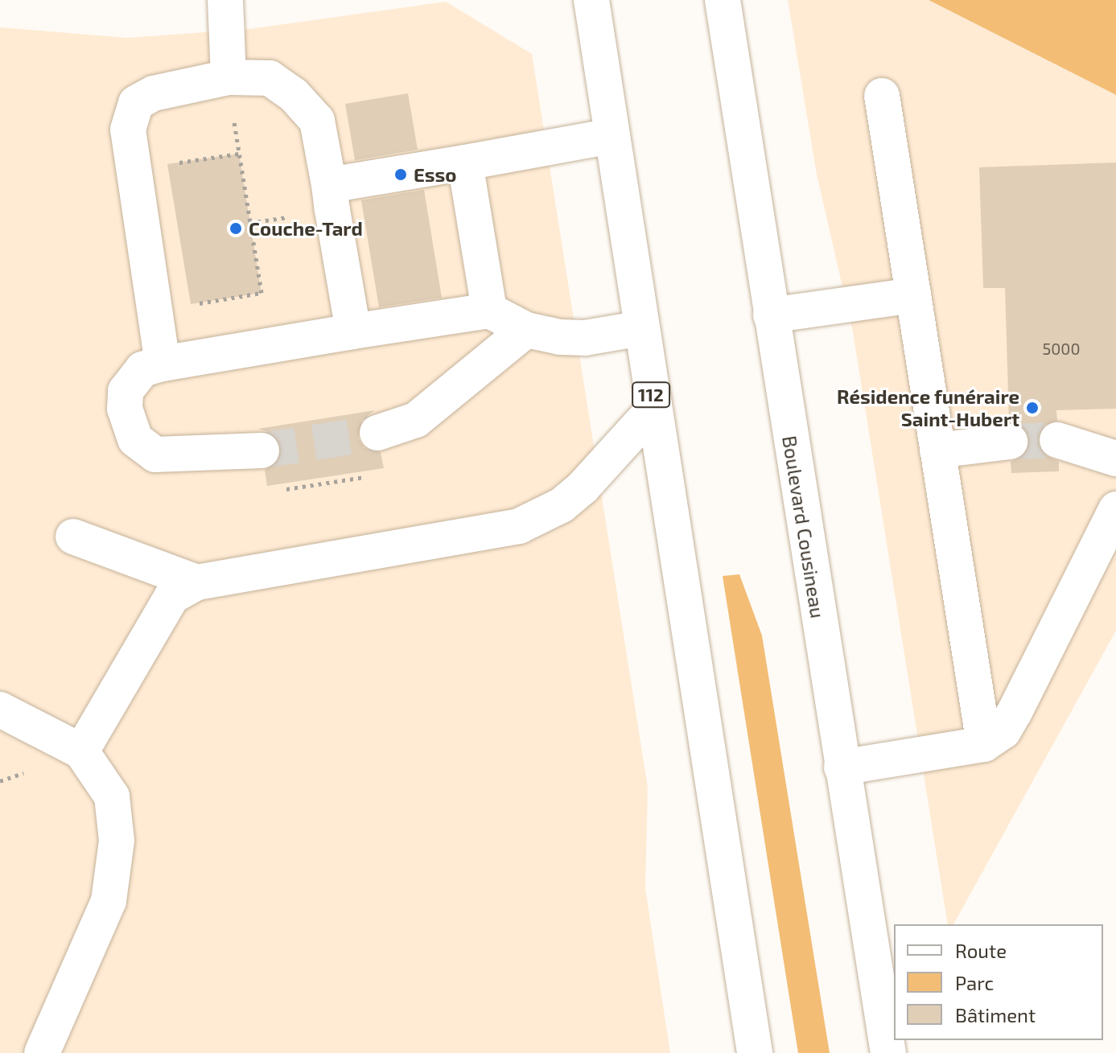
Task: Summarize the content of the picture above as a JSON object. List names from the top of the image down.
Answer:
{
  "streets": {
    "main road": ["112", "Boulevard Cousineau"]
  },
  "places": ["Esso", "Couche-Tard", "Résidence funéraire Saint-Hubert"],
  "house_numbers": ["5000"],
  "legend": ["Route", "Parc", "Bâtiment"]
}
